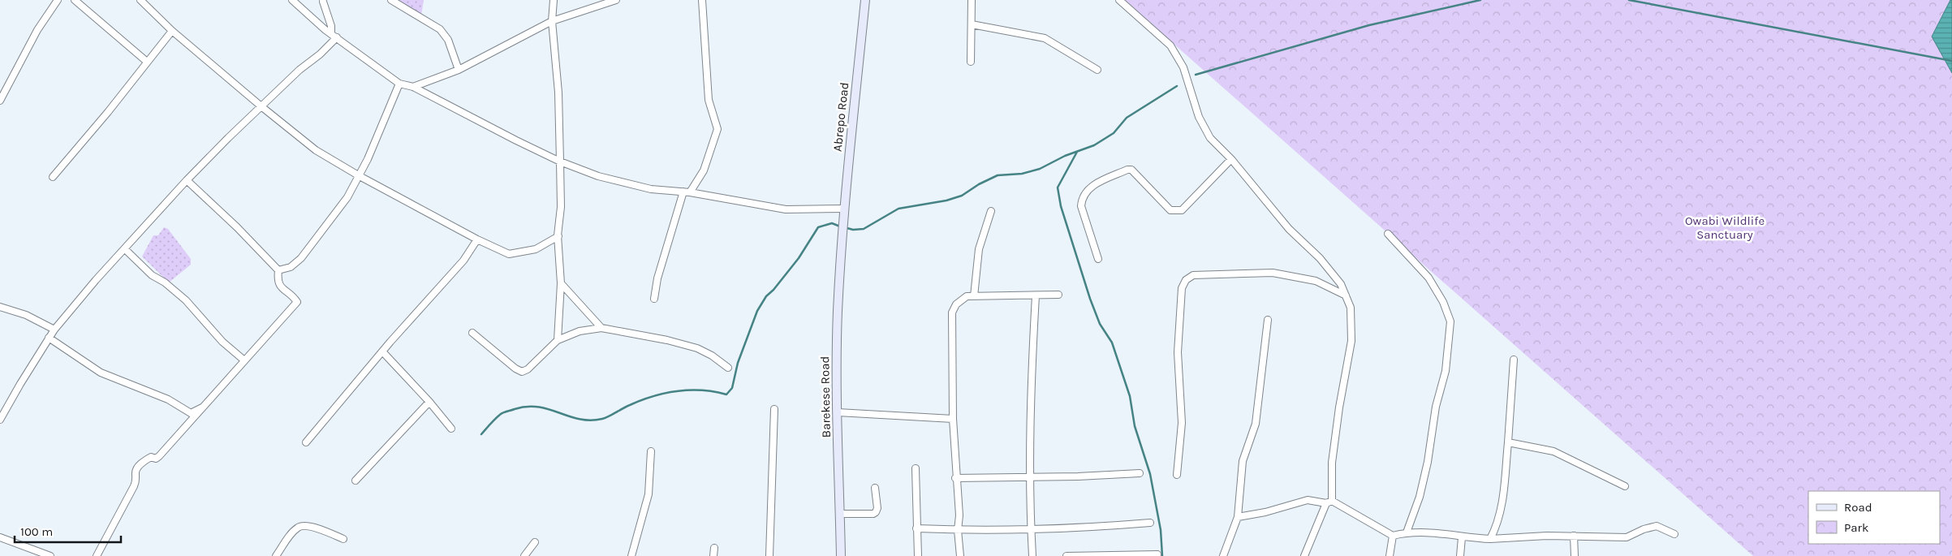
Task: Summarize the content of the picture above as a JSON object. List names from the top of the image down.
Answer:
{
  "streets": {
    "main road": ["Abrepo Road", "Barekese Road"]
  },
  "crossings": [
    ["Abrepo Road", "Barekese Road"]
  ],
  "parks": ["Owabi Wildlife Sanctuary"],
  "legend": ["Road", "Park"],
  "scale_bar": "100 m"
}
